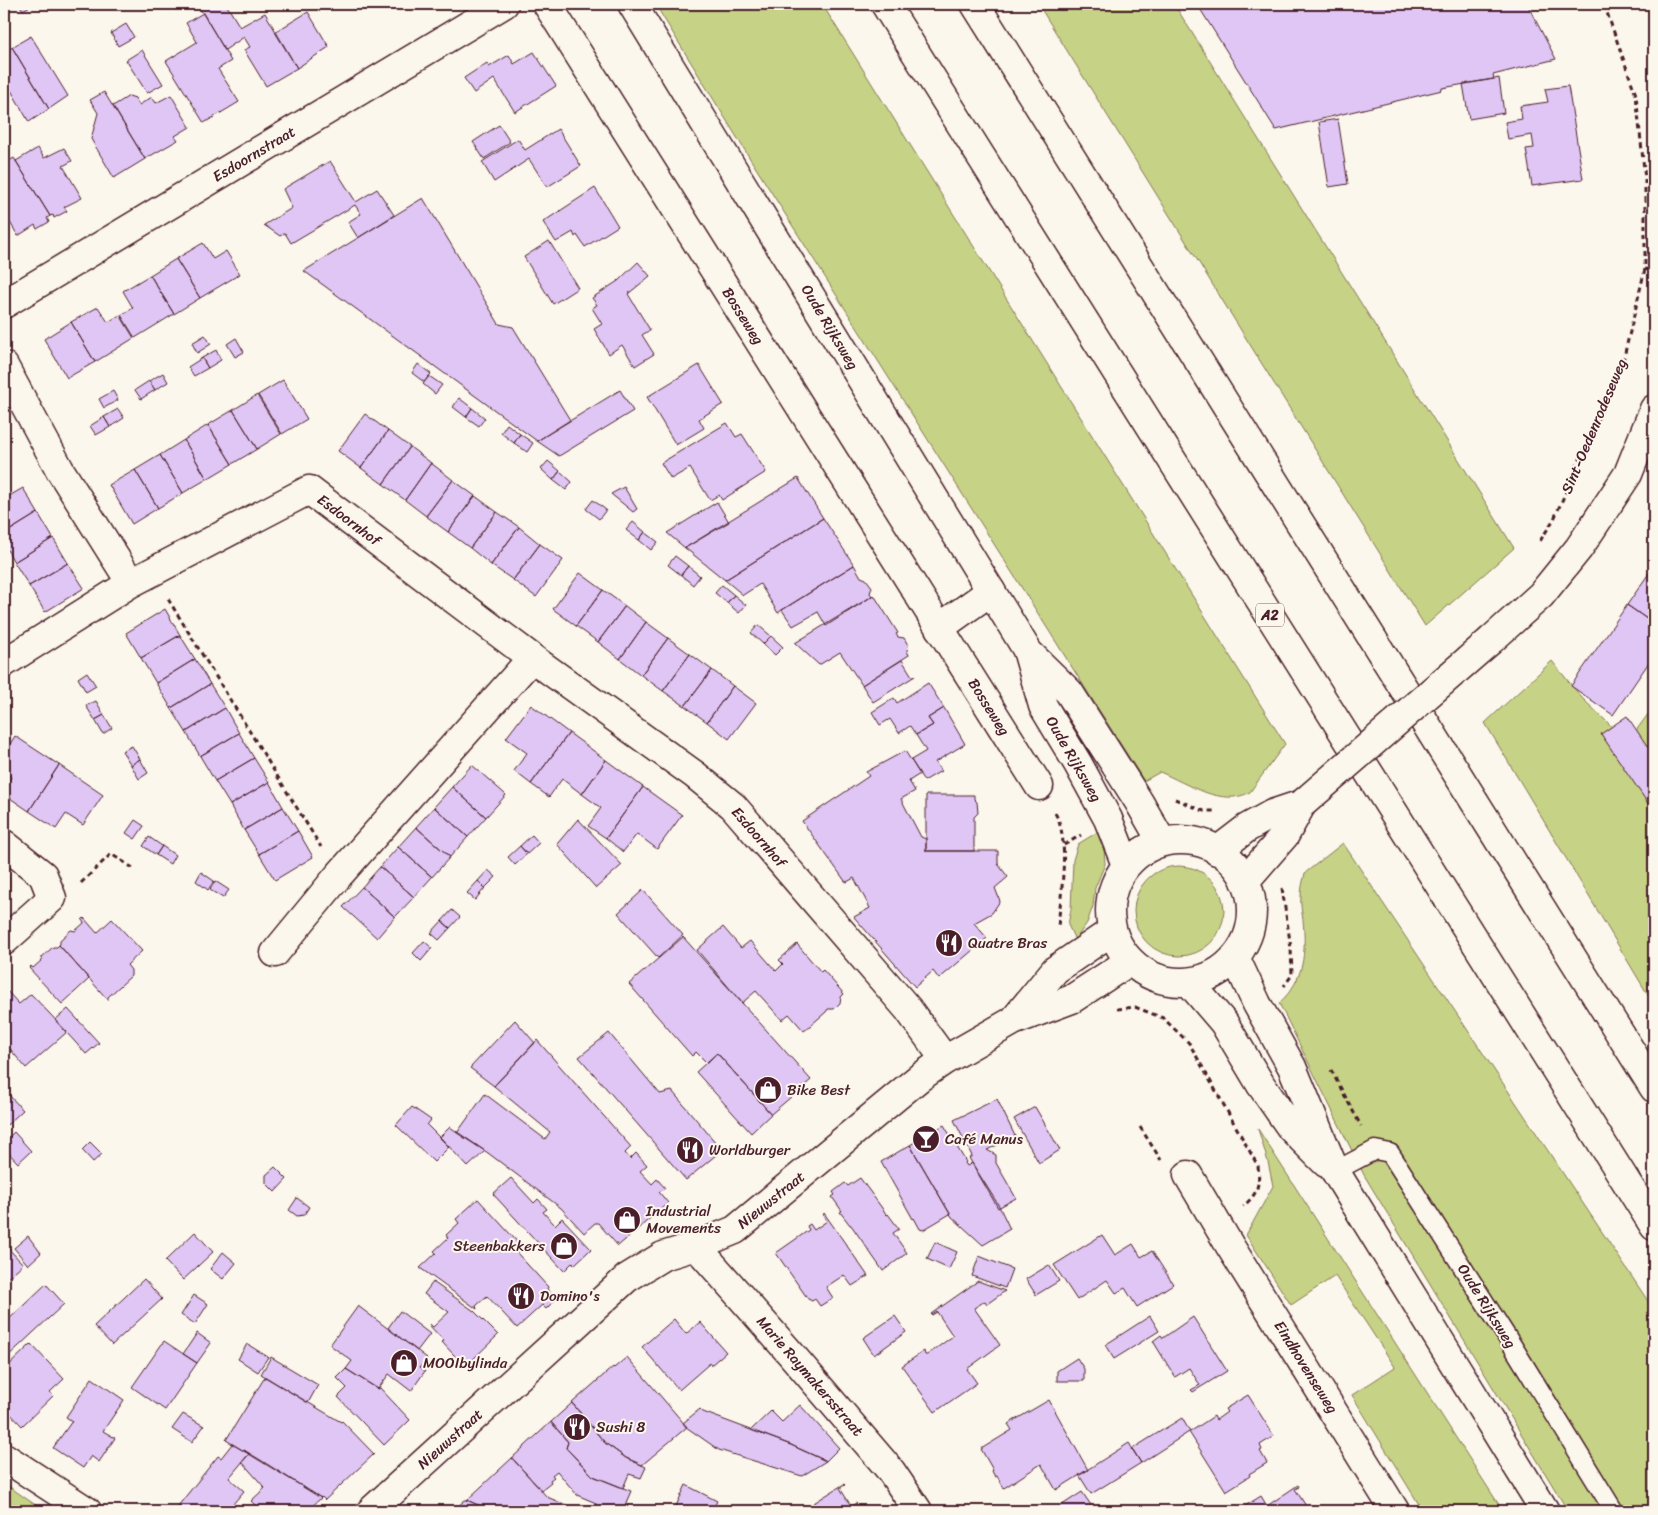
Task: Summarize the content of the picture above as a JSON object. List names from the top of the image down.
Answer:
{
  "streets": {
    "main road": [
      "Esdoornstraat",
      "Bosseweg",
      "Oude Rijksweg",
      "Esdoornhof",
      "A2",
      "Nieuwstraat",
      "Eindhovenseweg",
      "Marie Raymakersstraat"
    ],
    "path": ["Sint-Oedenrodeseweg"]
  },
  "crossings": [
    ["Oude Rijksweg", "Nieuwstraat"],
    ["Esdoornhof", "Nieuwstraat"],
    ["Nieuwstraat", "Marie Raymakersstraat"]
  ],
  "places": {
    "restaurant": [
      "Quatre Bras",
      "Worldburger",
      "Domino's",
      "Sushi 8"
    ],
    "shop": [
      "Bike Best",
      "Industrial Movements",
      "Steenbakkers",
      "MOOIbylinda"
    ],
    "bar": ["Café Manus"]
  }
}
